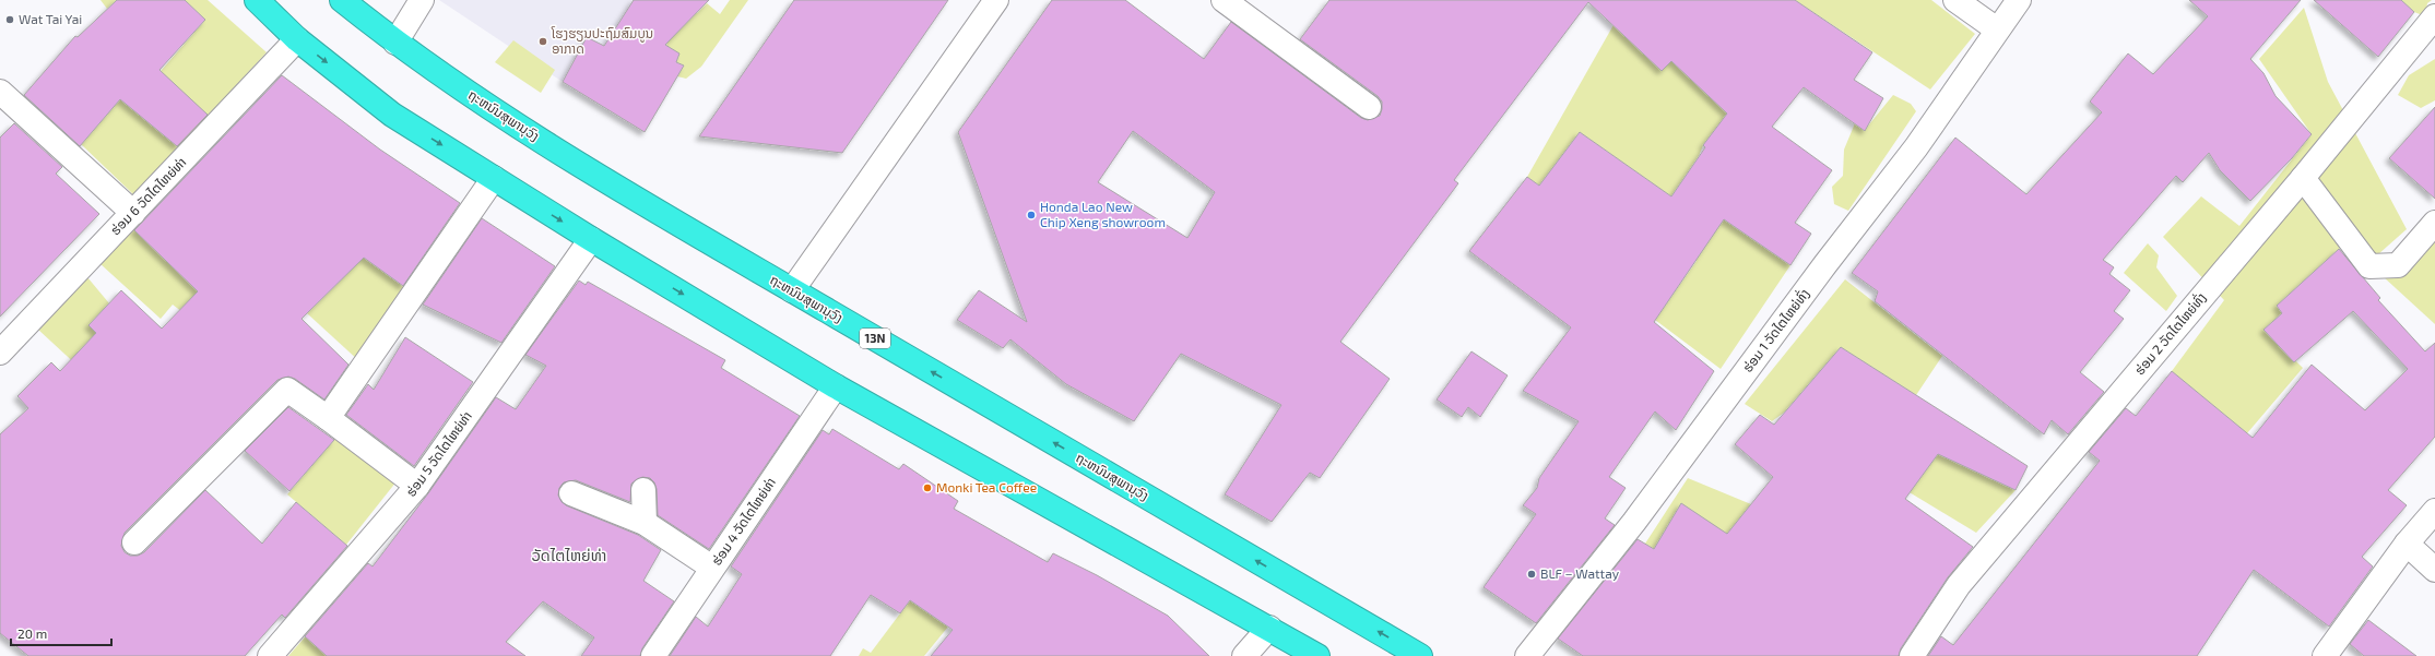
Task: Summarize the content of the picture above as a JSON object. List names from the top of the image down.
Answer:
{
  "streets": {
    "highway": ["ຖະຫນົນສຸພານຸວົງ", "13N"],
    "street": [
      "ຮ່ອມ 6 ວັດໄຕໄຫຍ່ທ່າ",
      "ຮ່ອມ 1 ວັດໄຕໄຫຍ່ທົ່ງ",
      "ຮ່ອມ 2 ວັດໄຕໄຫຍ່ທົ່ງ",
      "ຮ່ອມ 5 ວັດໄຕໄຫຍ່ທ່າ",
      "ຮ່ອມ 4 ວັດໄຕໄຫຍ່ທ່າ"
    ]
  },
  "districts": ["ວັດໄຕໄຫຍ່ທ່າ"],
  "places": [
    "Wat Tai Yai",
    "ໂຮງຮຽນປະຖົມສົມບູນ ອາກາດ",
    "Honda Lao New Chip Xeng showroom",
    "Monki Tea Coffee",
    "BLF – Wattay"
  ],
  "scale_bar": "20 m"
}
